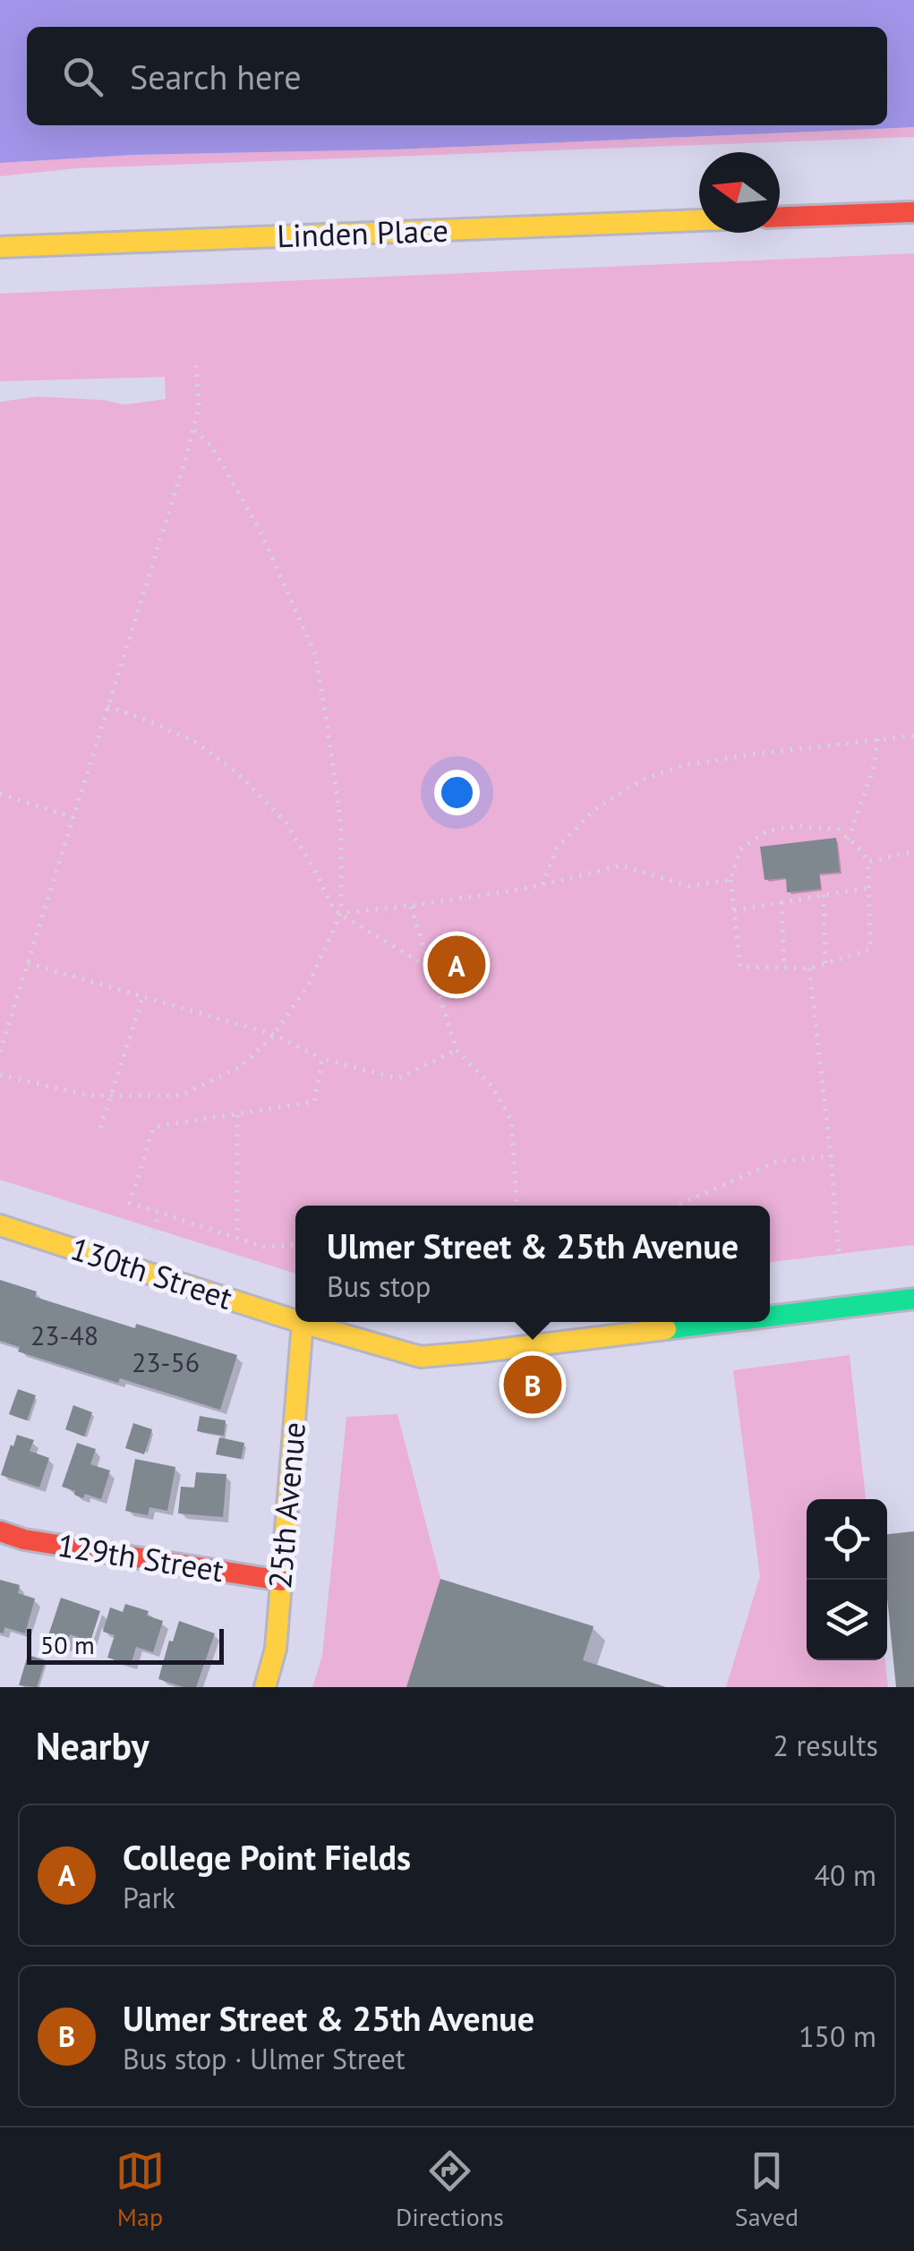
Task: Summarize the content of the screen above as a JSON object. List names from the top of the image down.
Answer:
{
  "streets": {
    "street": [
      "Linden Place",
      "130th Street",
      "25th Avenue",
      "129th Street"
    ]
  },
  "crossings": [
    ["130th Street", "25th Avenue"],
    ["25th Avenue", "129th Street"]
  ],
  "house_numbers": ["23-48", "23-56"],
  "scale_bar": "50 m",
  "north": "left",
  "page": {
    "search": "Search here",
    "pins": ["A", "B"],
    "popup": ["Ulmer Street & 25th Avenue", "Bus stop"],
    "scale": "50 m",
    "heading": ["Nearby", "2 results"],
    "list": [
      {
        "mark": "A",
        "name": "College Point Fields",
        "note": "Park",
        "value": "40 m"
      },
      {
        "mark": "B",
        "name": "Ulmer Street & 25th Avenue",
        "note": "Bus stop · Ulmer Street",
        "value": "150 m"
      }
    ],
    "nav": ["Map", "Directions", "Saved"]
  }
}
